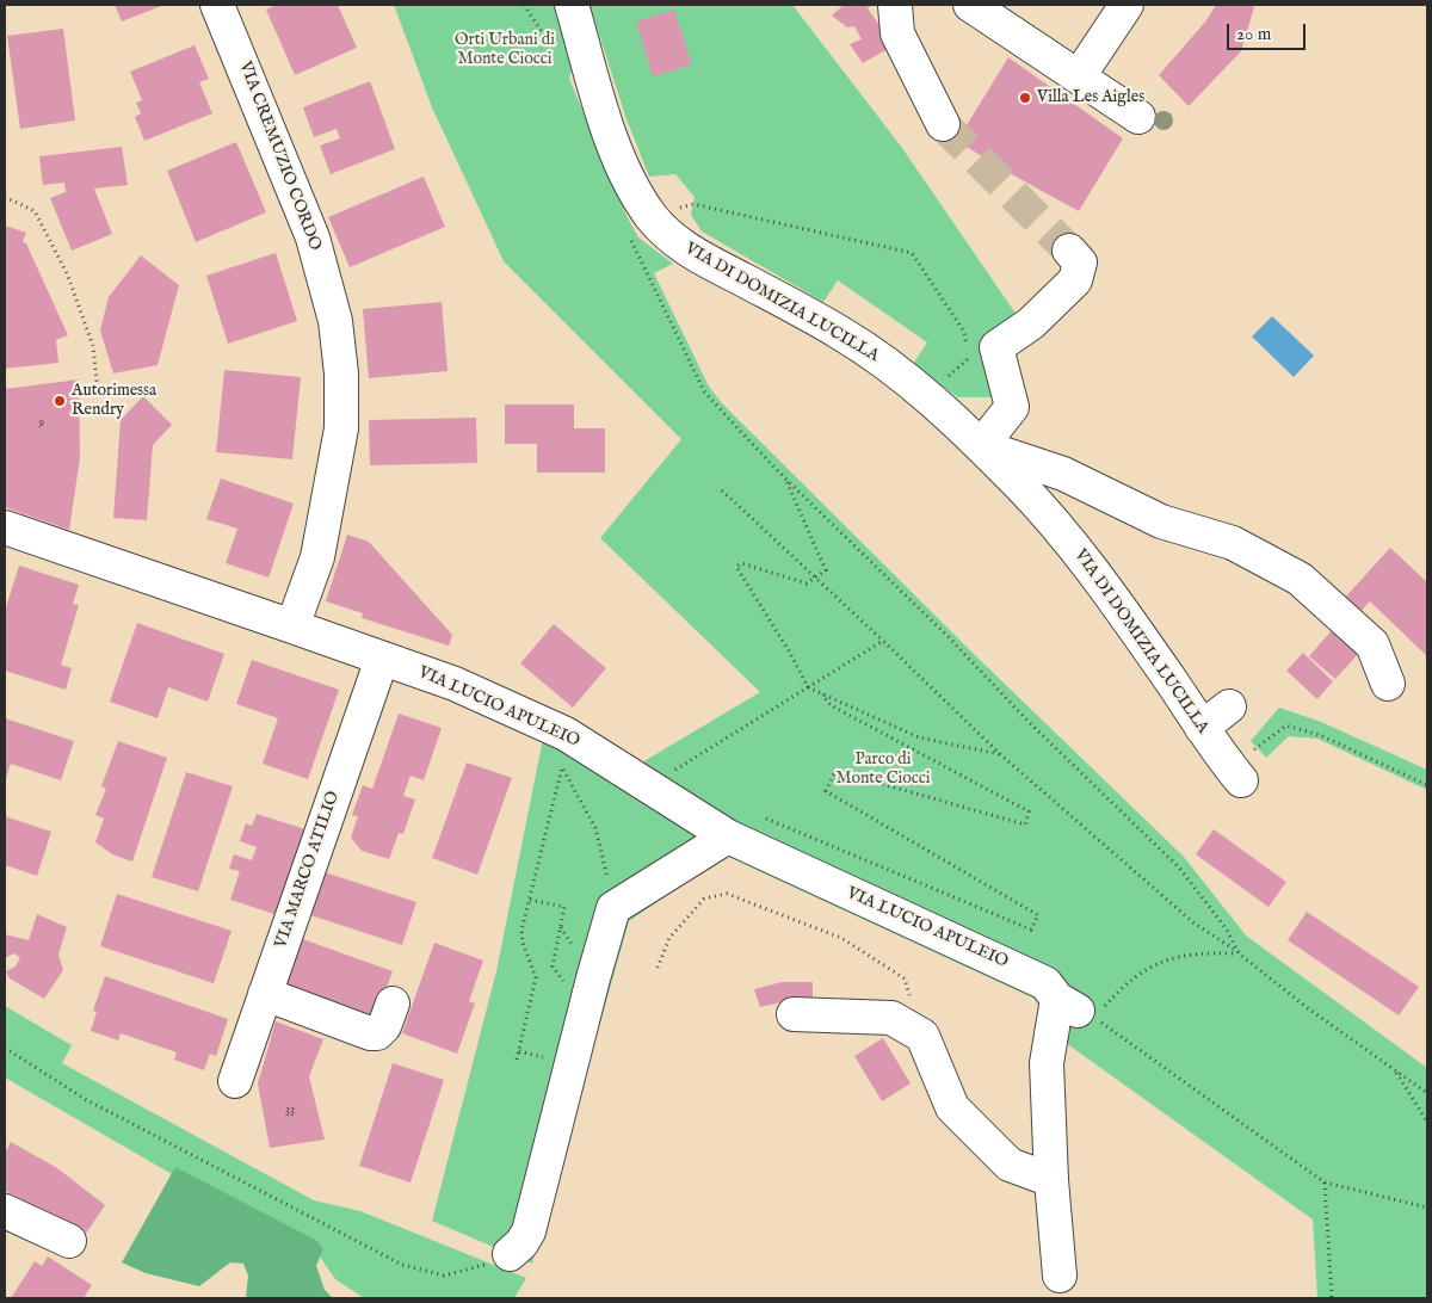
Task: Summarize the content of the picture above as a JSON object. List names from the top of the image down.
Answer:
{
  "streets": {
    "street": [
      "VIA CREMUZIO CORDO",
      "VIA DI DOMIZIA LUCILLA",
      "VIA LUCIO APULEIO",
      "VIA MARCO ATILIO"
    ]
  },
  "crossings": [
    ["VIA CREMUZIO CORDO", "VIA LUCIO APULEIO"],
    ["VIA LUCIO APULEIO", "VIA MARCO ATILIO"]
  ],
  "parks": ["Orti Urbani di Monte Ciocci", "Parco di Monte Ciocci"],
  "places": ["Villa Les Aigles", "Autorimessa Rendry"],
  "house_numbers": ["9", "33"],
  "scale_bar": "20 m"
}
